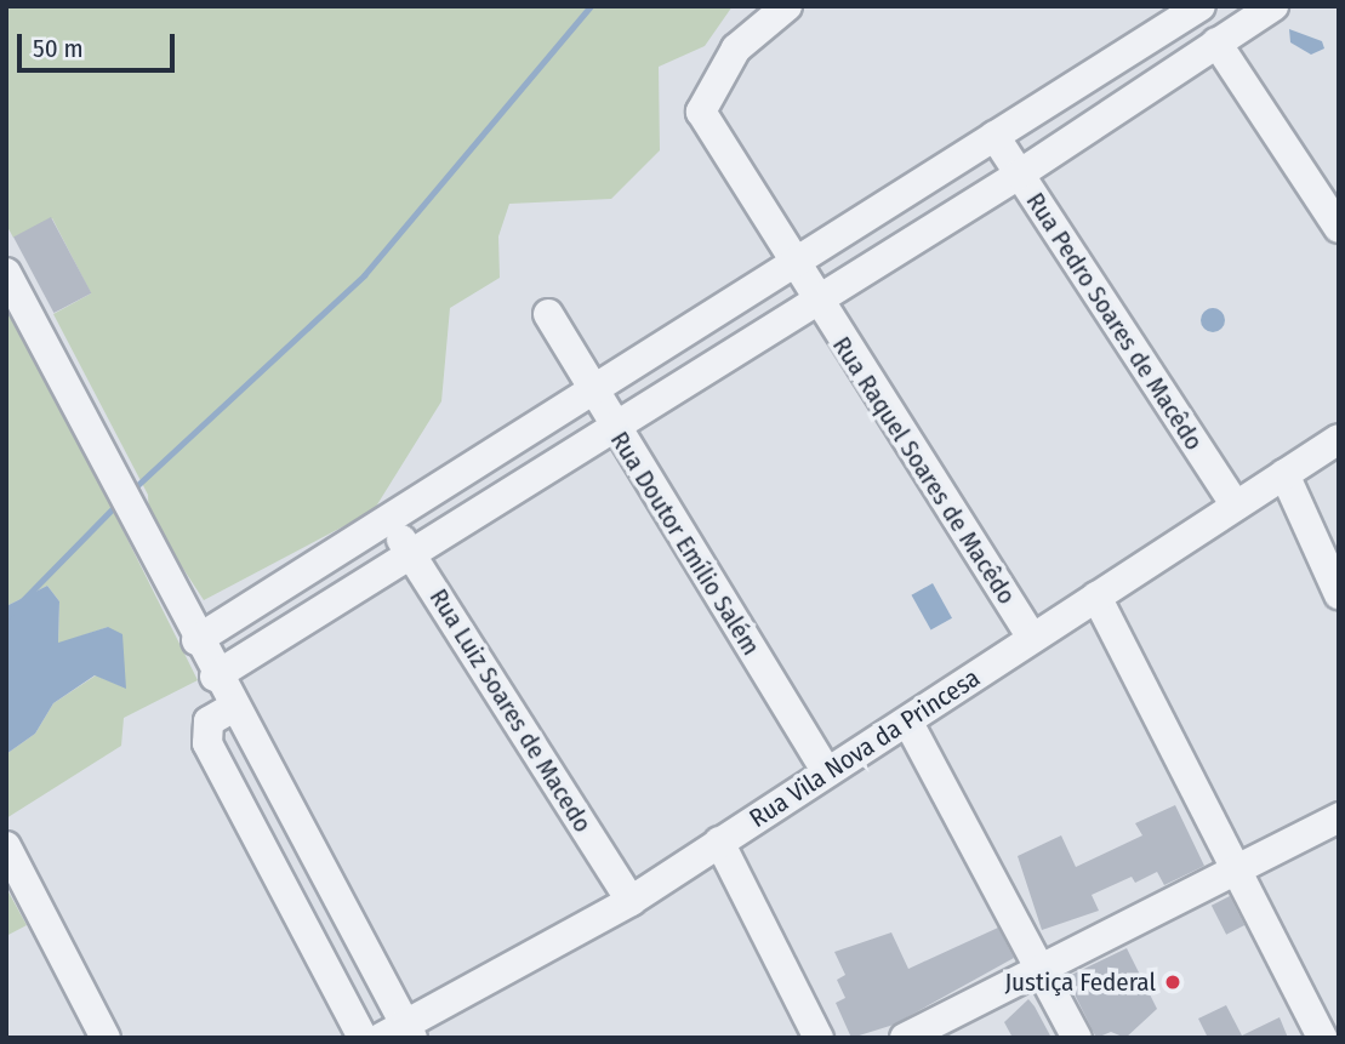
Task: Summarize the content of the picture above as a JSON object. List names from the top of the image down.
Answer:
{
  "streets": {
    "street": [
      "Rua Pedro Soares de Macêdo",
      "Rua Raquel Soares de Macêdo",
      "Rua Doutor Emílio Salém",
      "Rua Luiz Soares de Macedo",
      "Rua Vila Nova da Princesa"
    ]
  },
  "crossings": [
    ["Rua Pedro Soares de Macêdo", "Rua Vila Nova da Princesa"],
    ["Rua Raquel Soares de Macêdo", "Rua Vila Nova da Princesa"],
    ["Rua Doutor Emílio Salém", "Rua Vila Nova da Princesa"],
    ["Rua Luiz Soares de Macedo", "Rua Vila Nova da Princesa"]
  ],
  "places": ["Justiça Federal"],
  "scale_bar": "50 m"
}
